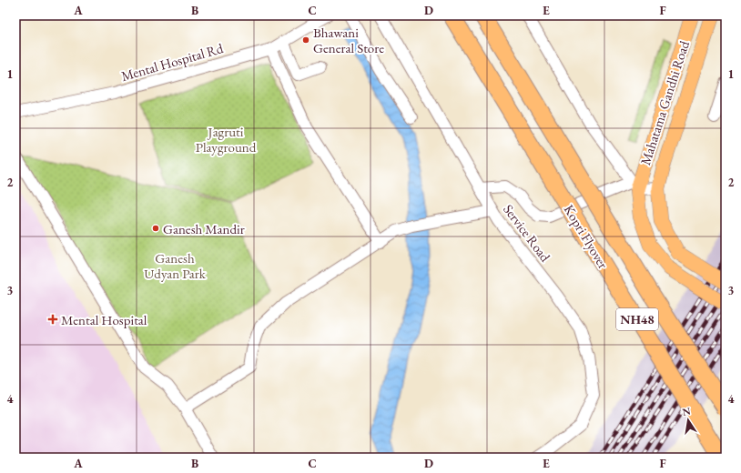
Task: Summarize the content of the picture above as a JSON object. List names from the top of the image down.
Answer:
{
  "streets": {
    "highway": ["Kopri Flyover", "NH48"],
    "main road": ["Mahatama Gandhi Road"],
    "street": ["Mental Hospital Rd", "Service Road"]
  },
  "crossings": [
    ["Mahatama Gandhi Road", "Service Road"]
  ],
  "parks": ["Jagruti Playground", "Ganesh Udyan Park"],
  "places": {
    "other": ["Bhawani General Store", "Ganesh Mandir"],
    "health": ["Mental Hospital"]
  },
  "north": "top",
  "grid": {
    "columns": [
      "A",
      "B",
      "C",
      "D",
      "E",
      "F"
    ],
    "rows": [
      "1",
      "2",
      "3",
      "4"
    ]
  }
}
